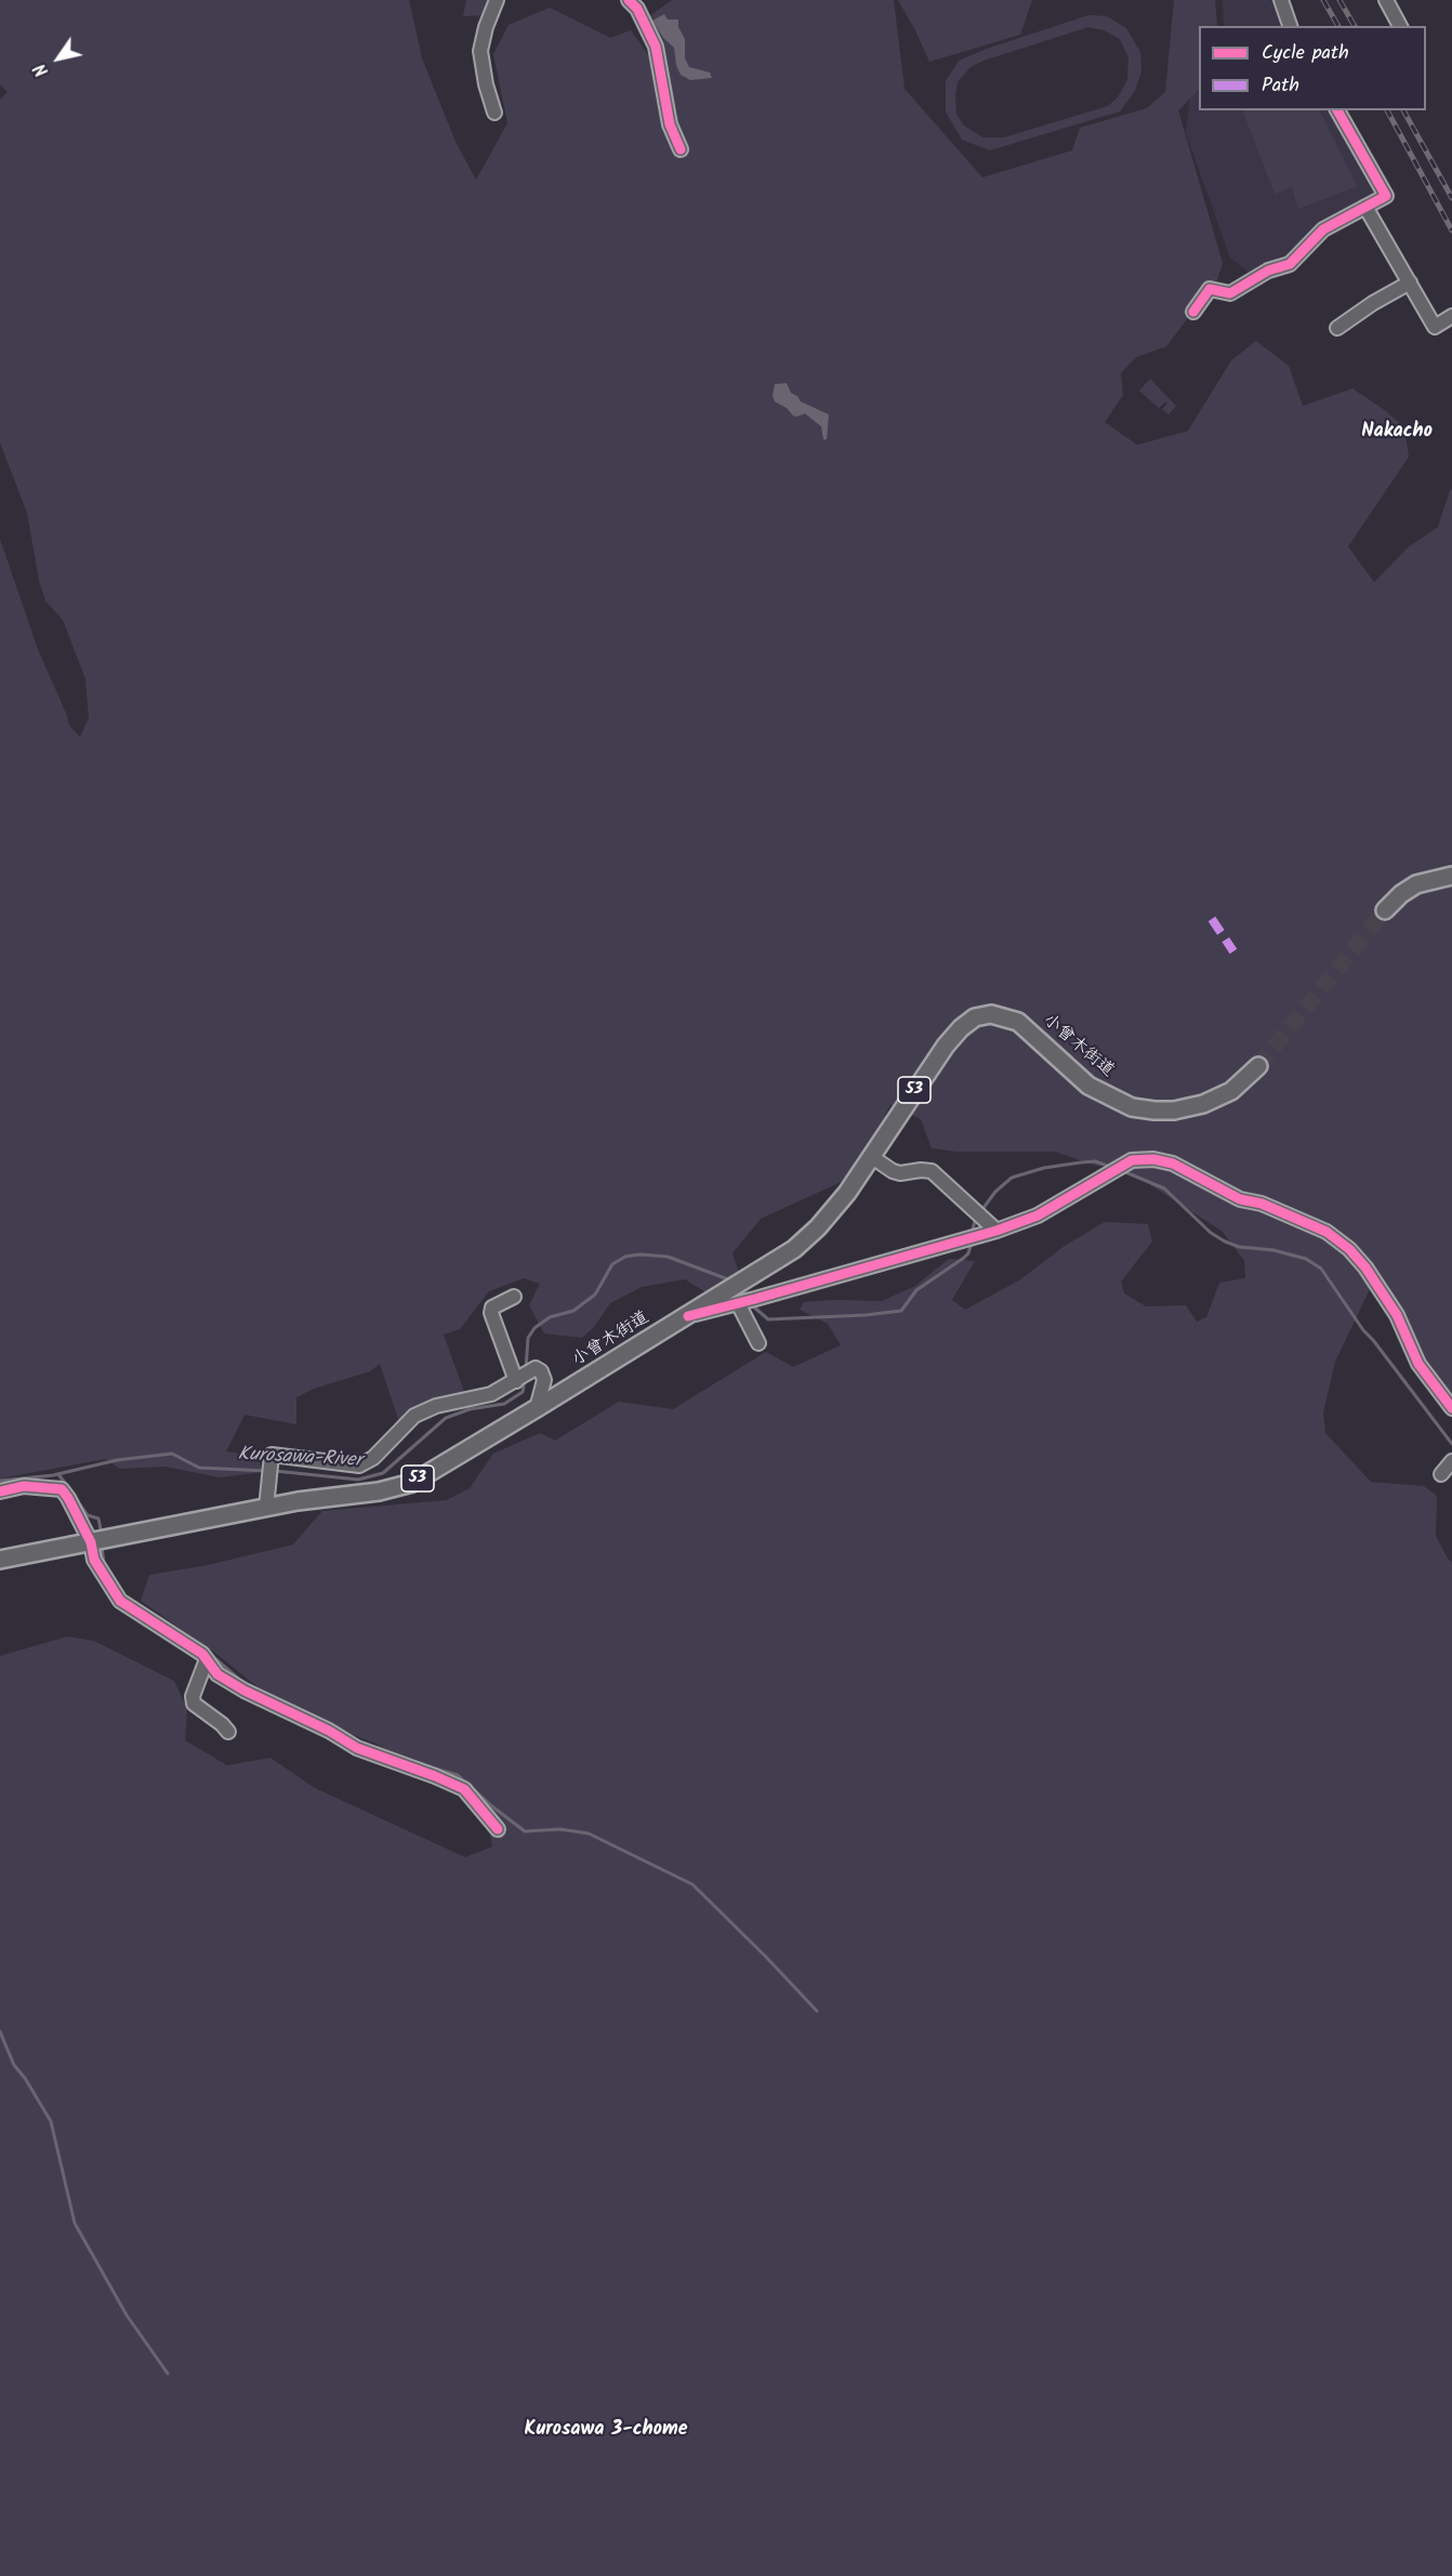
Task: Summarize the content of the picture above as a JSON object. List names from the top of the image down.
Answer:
{
  "streets": {
    "main road": ["小曾木街道", "53"]
  },
  "districts": ["Nakacho", "Kurosawa 3-chome"],
  "water": ["Kurosawa-River"],
  "legend": ["Cycle path", "Path"],
  "north": "bottom left"
}
